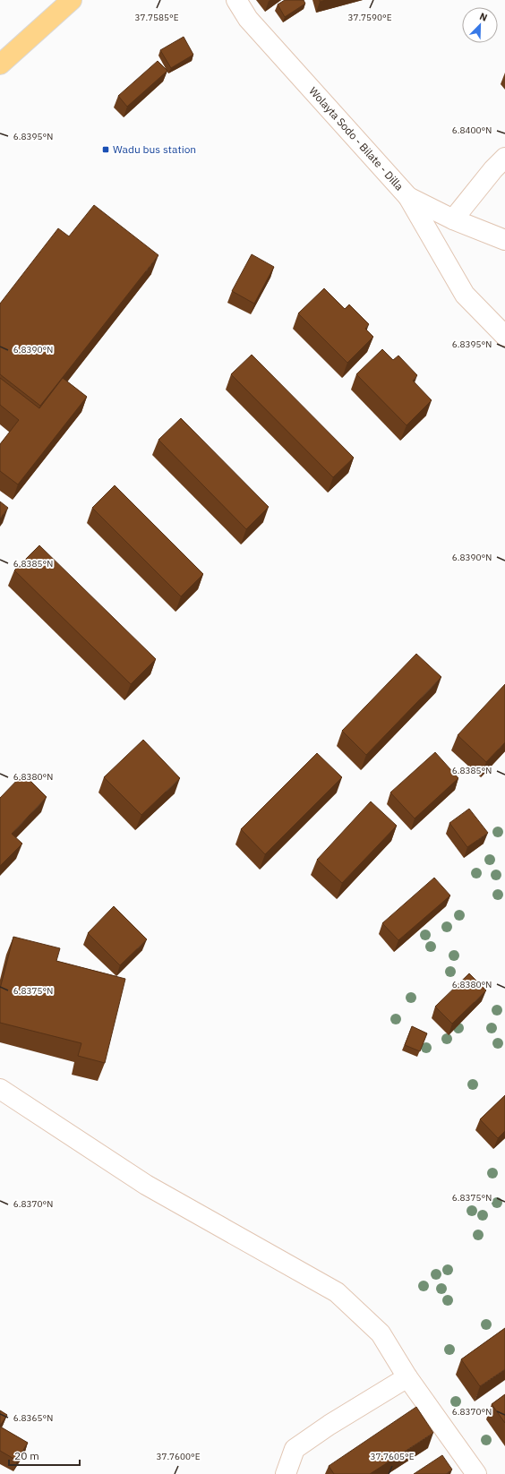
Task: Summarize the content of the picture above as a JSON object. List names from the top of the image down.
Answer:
{
  "streets": {
    "street": ["Wolayta Sodo - Bilate - Dilla"]
  },
  "places": {
    "transit": ["Wadu bus station"]
  },
  "scale_bar": "20 m",
  "north": "top right",
  "coordinates": [
    "37.7585°E",
    "37.7590°E",
    "6.8400°N",
    "6.8395°N",
    "6.8390°N",
    "6.8385°N",
    "6.8380°N",
    "6.8375°N",
    "6.8370°N",
    "6.8365°N",
    "37.7600°E",
    "37.7605°E"
  ]
}
